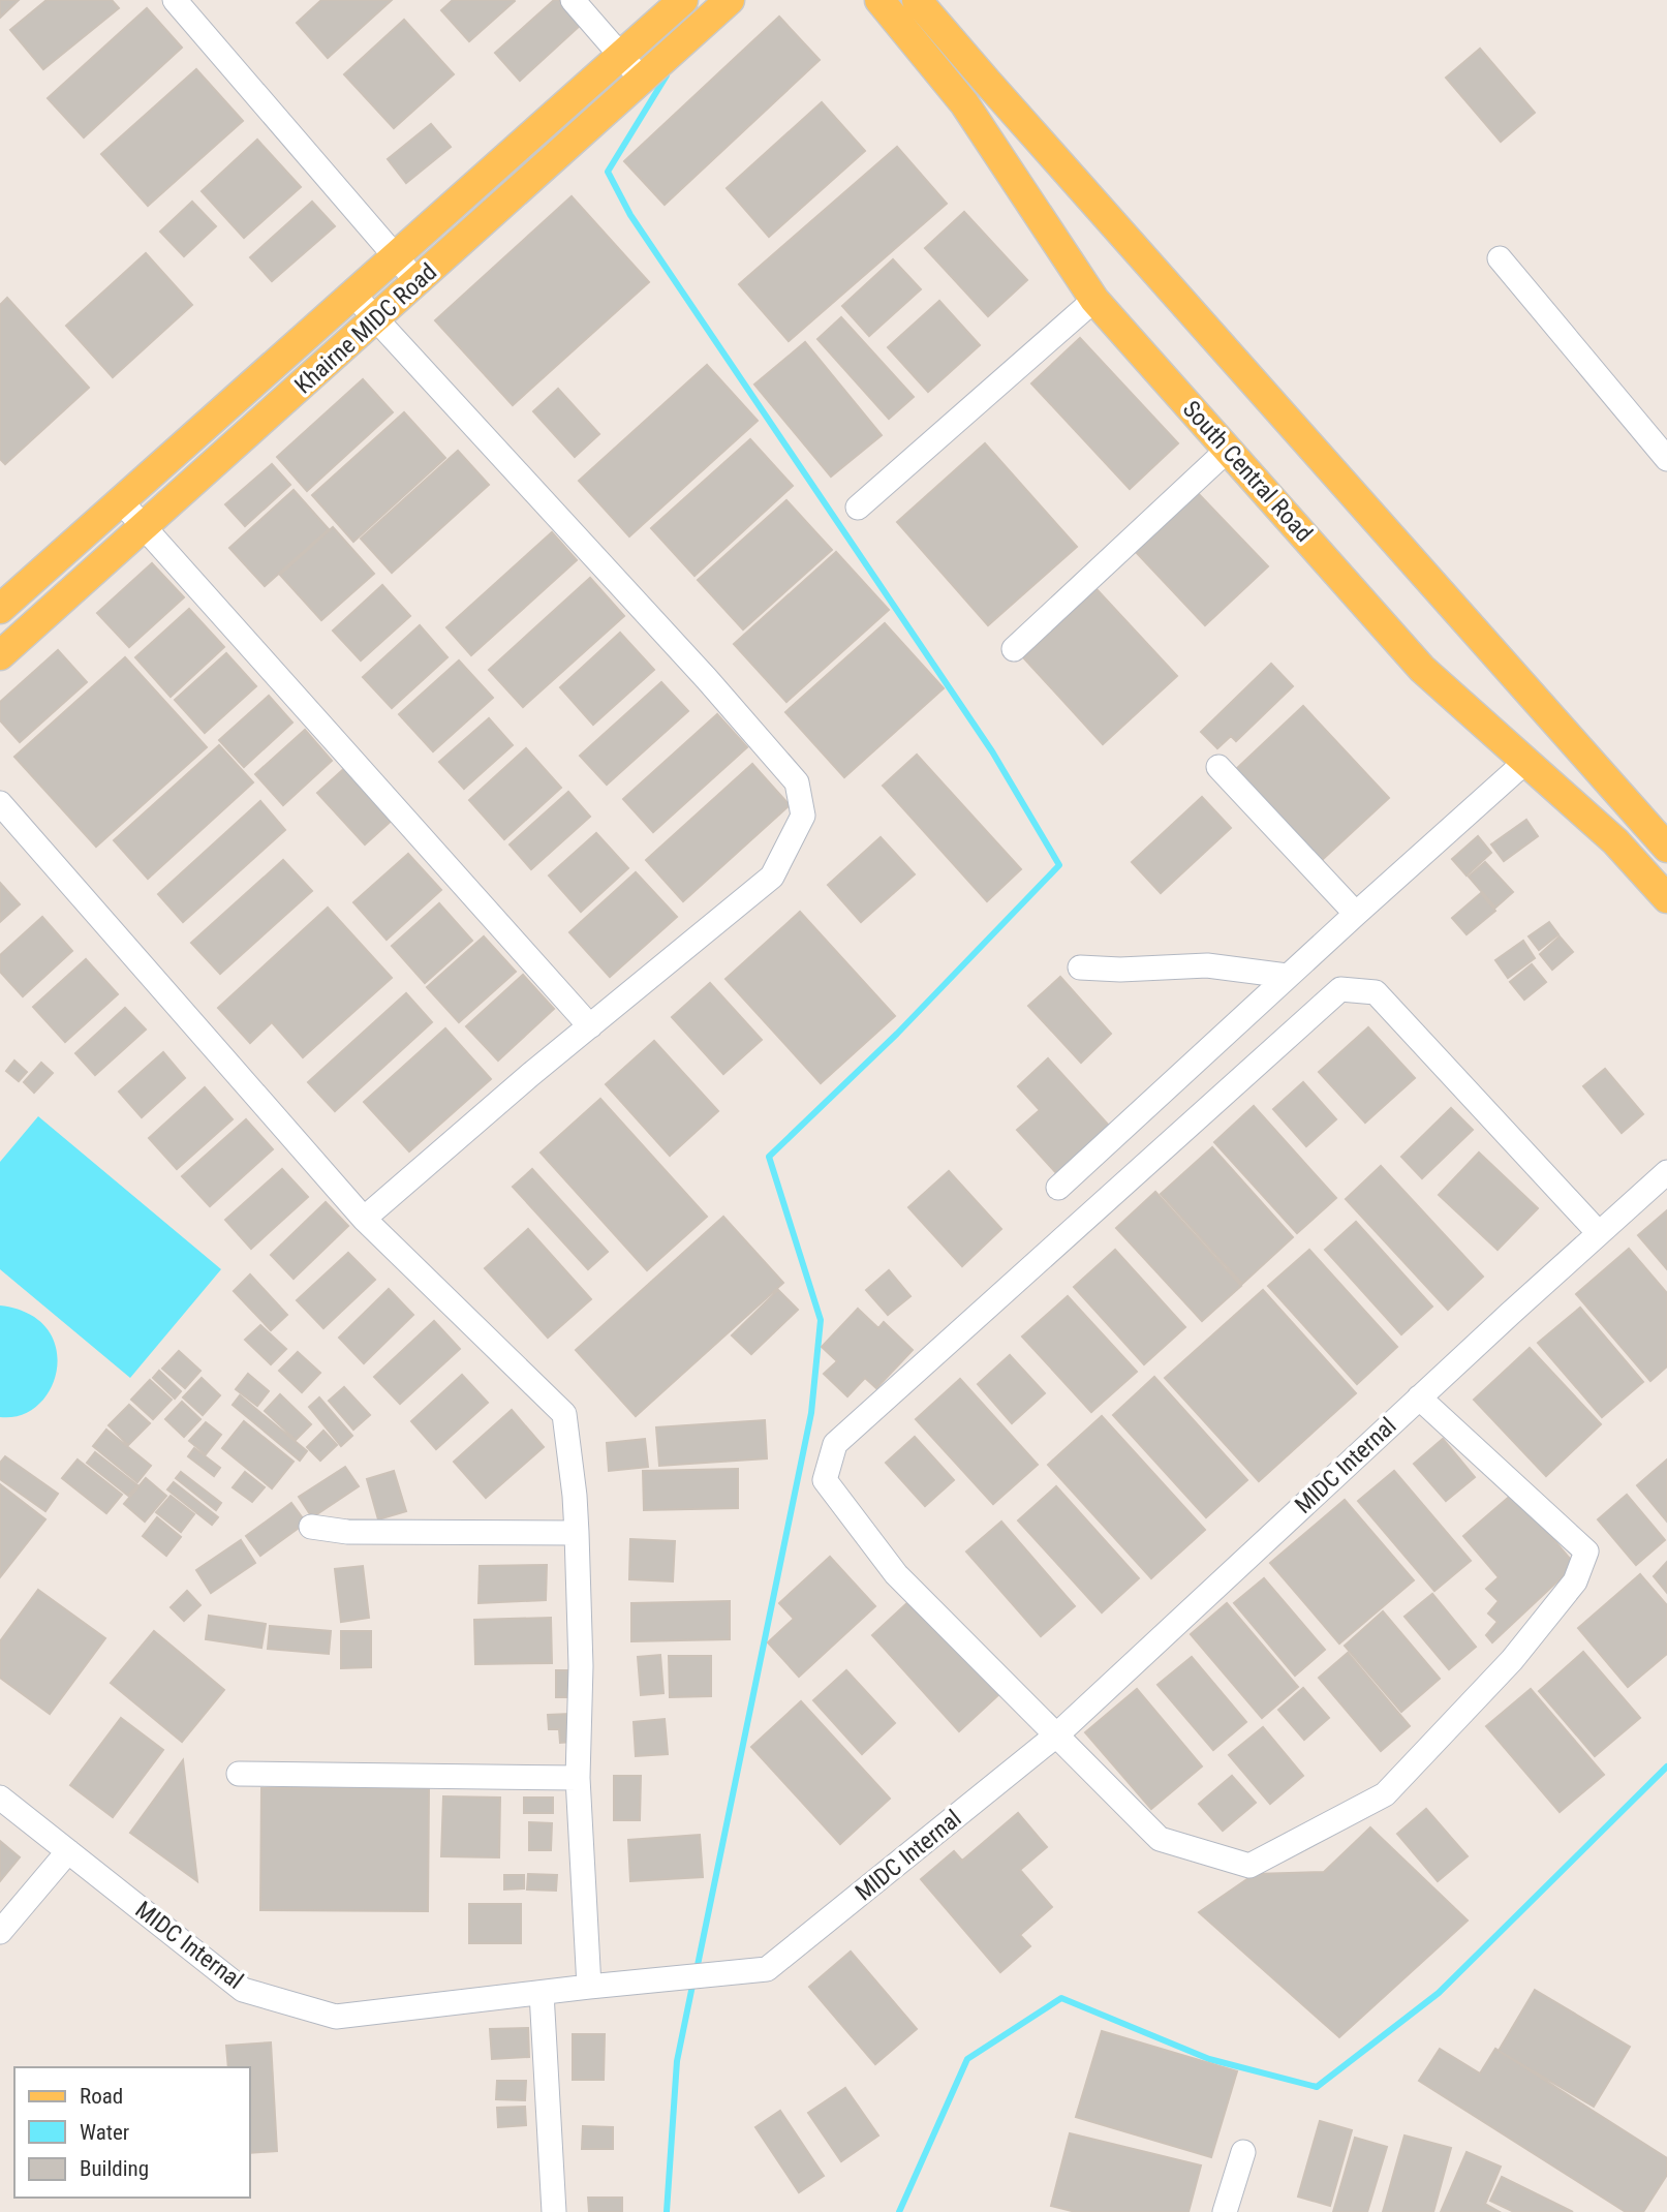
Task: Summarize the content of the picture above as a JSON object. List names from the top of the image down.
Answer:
{
  "streets": {
    "main road": ["Khairne MIDC Road", "South Central Road"],
    "street": ["MIDC Internal"]
  },
  "legend": ["Road", "Water", "Building"]
}
